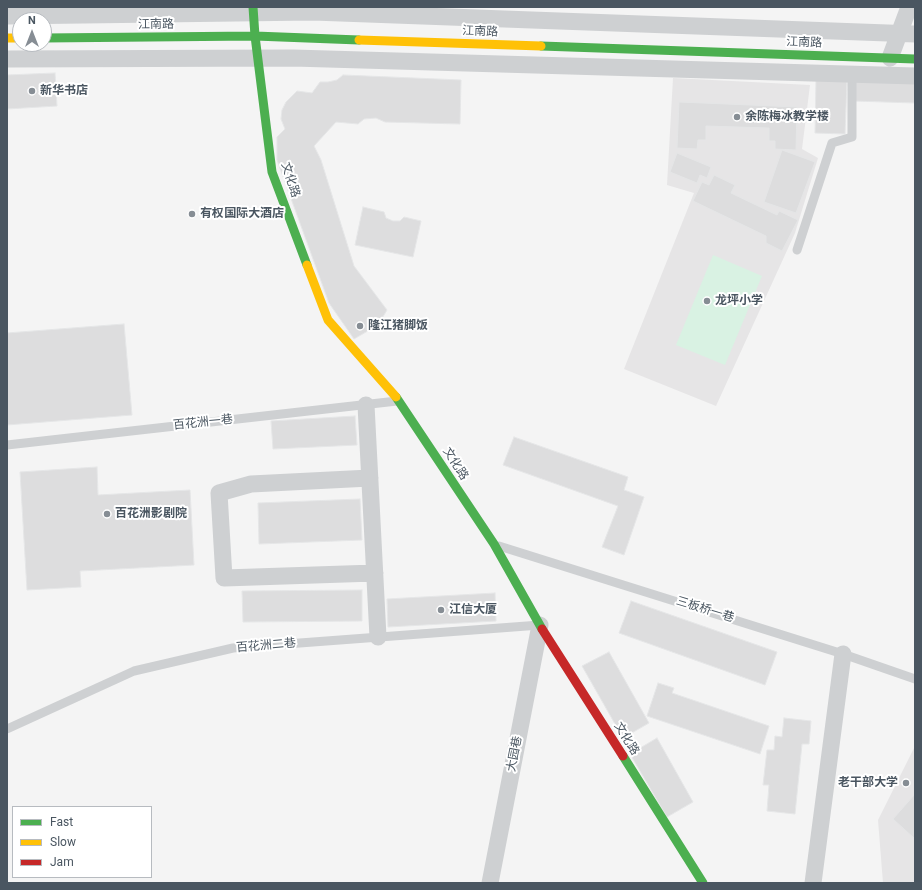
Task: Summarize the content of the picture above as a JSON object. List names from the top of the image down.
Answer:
{
  "streets": {
    "street": ["江南路", "文化路", "大园巷"],
    "lane": ["百花洲一巷", "三板桥一巷", "百花洲二巷"]
  },
  "crossings": [
    ["江南路", "文化路"],
    ["文化路", "百花洲一巷"],
    ["文化路", "三板桥一巷"],
    ["文化路", "百花洲二巷"],
    ["文化路", "大园巷"],
    ["百花洲二巷", "大园巷"]
  ],
  "places": [
    "新华书店",
    "余陈梅冰教学楼",
    "有权国际大酒店",
    "龙坪小学",
    "隆江猪脚饭",
    "百花洲影剧院",
    "江信大厦",
    "老干部大学"
  ],
  "legend": ["Fast", "Slow", "Jam"],
  "north": "top"
}
